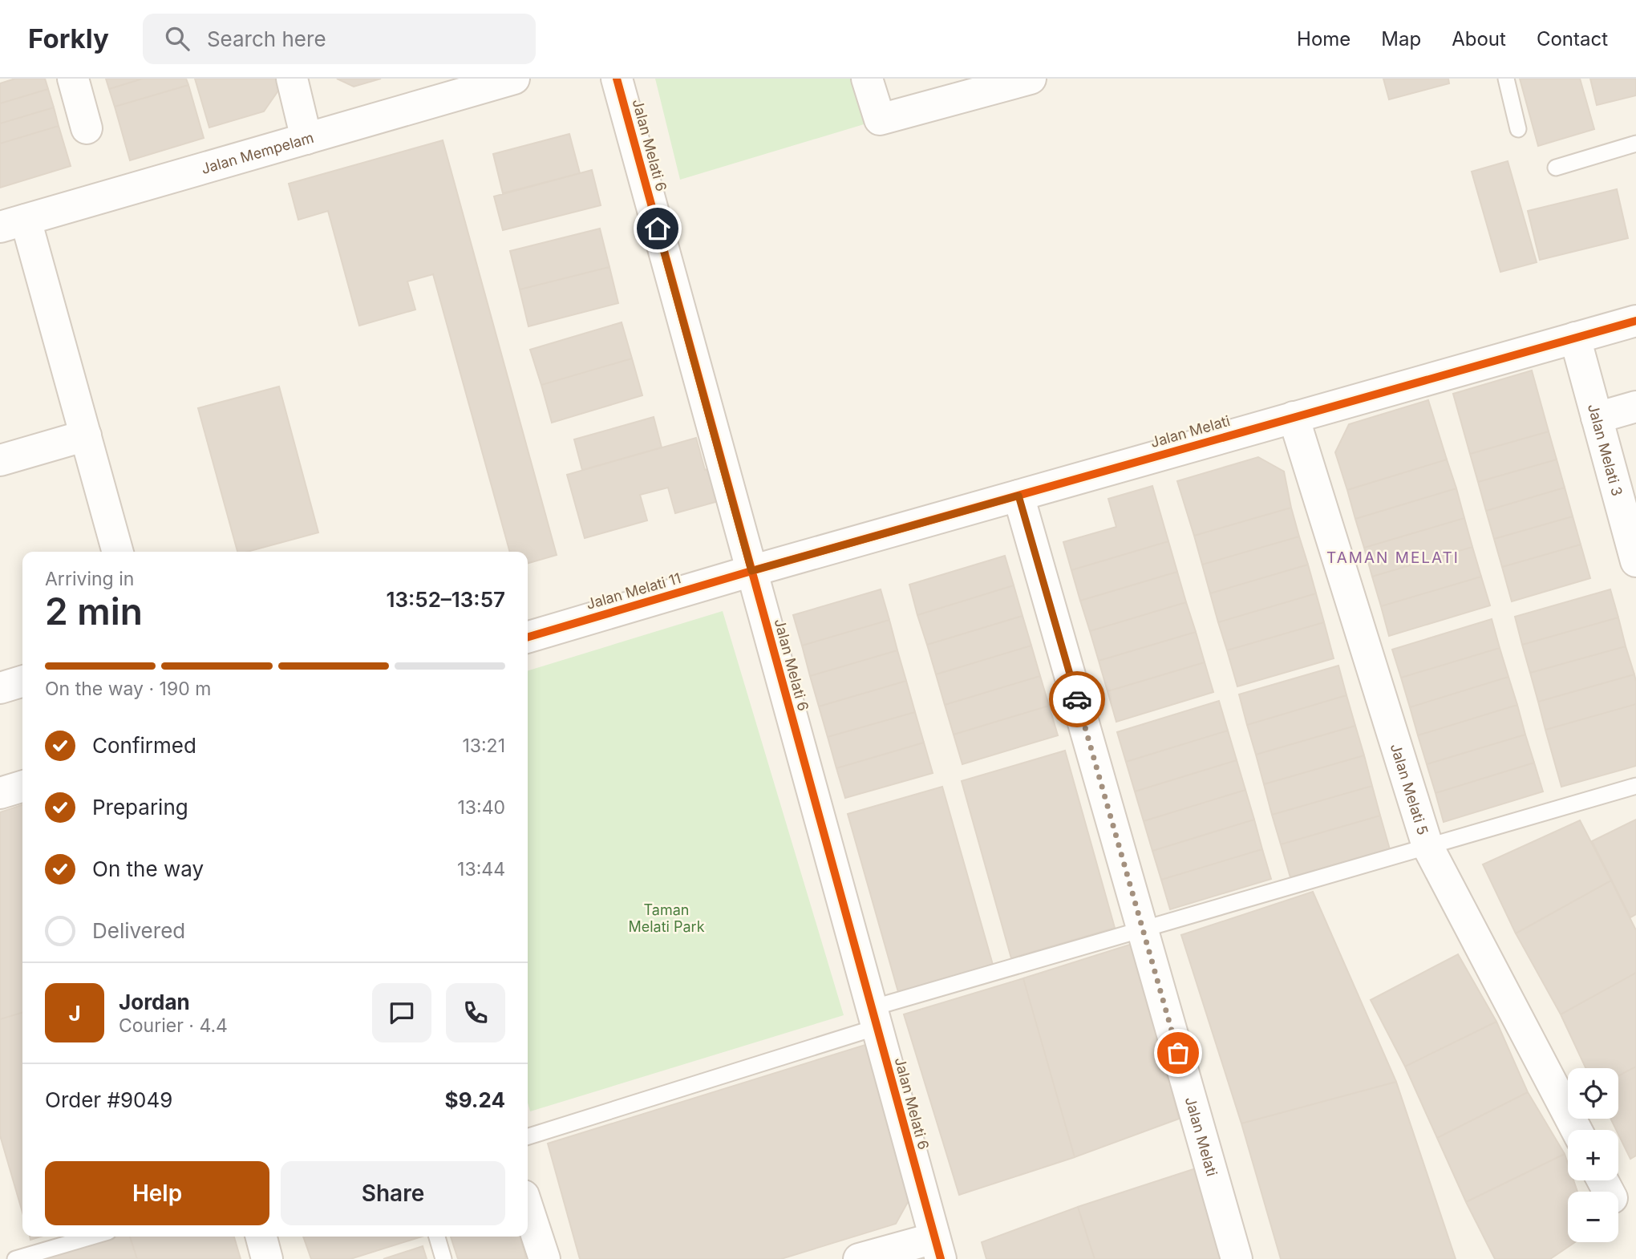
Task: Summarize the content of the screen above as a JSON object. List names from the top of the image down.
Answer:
{
  "streets": {
    "street": [
      "Jalan Melati 6",
      "Jalan Mempelam",
      "Jalan Melati",
      "Jalan Melati 3",
      "Jalan Melati 11",
      "Jalan Melati 5"
    ]
  },
  "crossings": [
    ["Jalan Melati 6", "Jalan Melati"],
    ["Jalan Melati 6", "Jalan Melati 11"],
    ["Jalan Melati", "Jalan Melati 3"],
    ["Jalan Melati", "Jalan Melati 11"],
    ["Jalan Melati", "Jalan Melati 5"]
  ],
  "districts": ["TAMAN MELATI"],
  "parks": ["Taman Melati Park"],
  "page": {
    "header": "Forkly",
    "search": "Search here",
    "nav": [
      "Home",
      "Map",
      "About",
      "Contact"
    ],
    "heading": ["2 min", "Arriving in", "13:52–13:57"],
    "panel": [
      "Jordan",
      "Courier · 4.4",
      "Order #9049",
      "$9.24"
    ],
    "bar": "On the way · 190 m",
    "list": [
      ["Confirmed", "13:21"],
      ["Preparing", "13:40"],
      ["On the way", "13:44"],
      "Delivered"
    ],
    "round": "J",
    "map_buttons": ["+", "−"],
    "buttons": ["Help", "Share"]
  }
}
